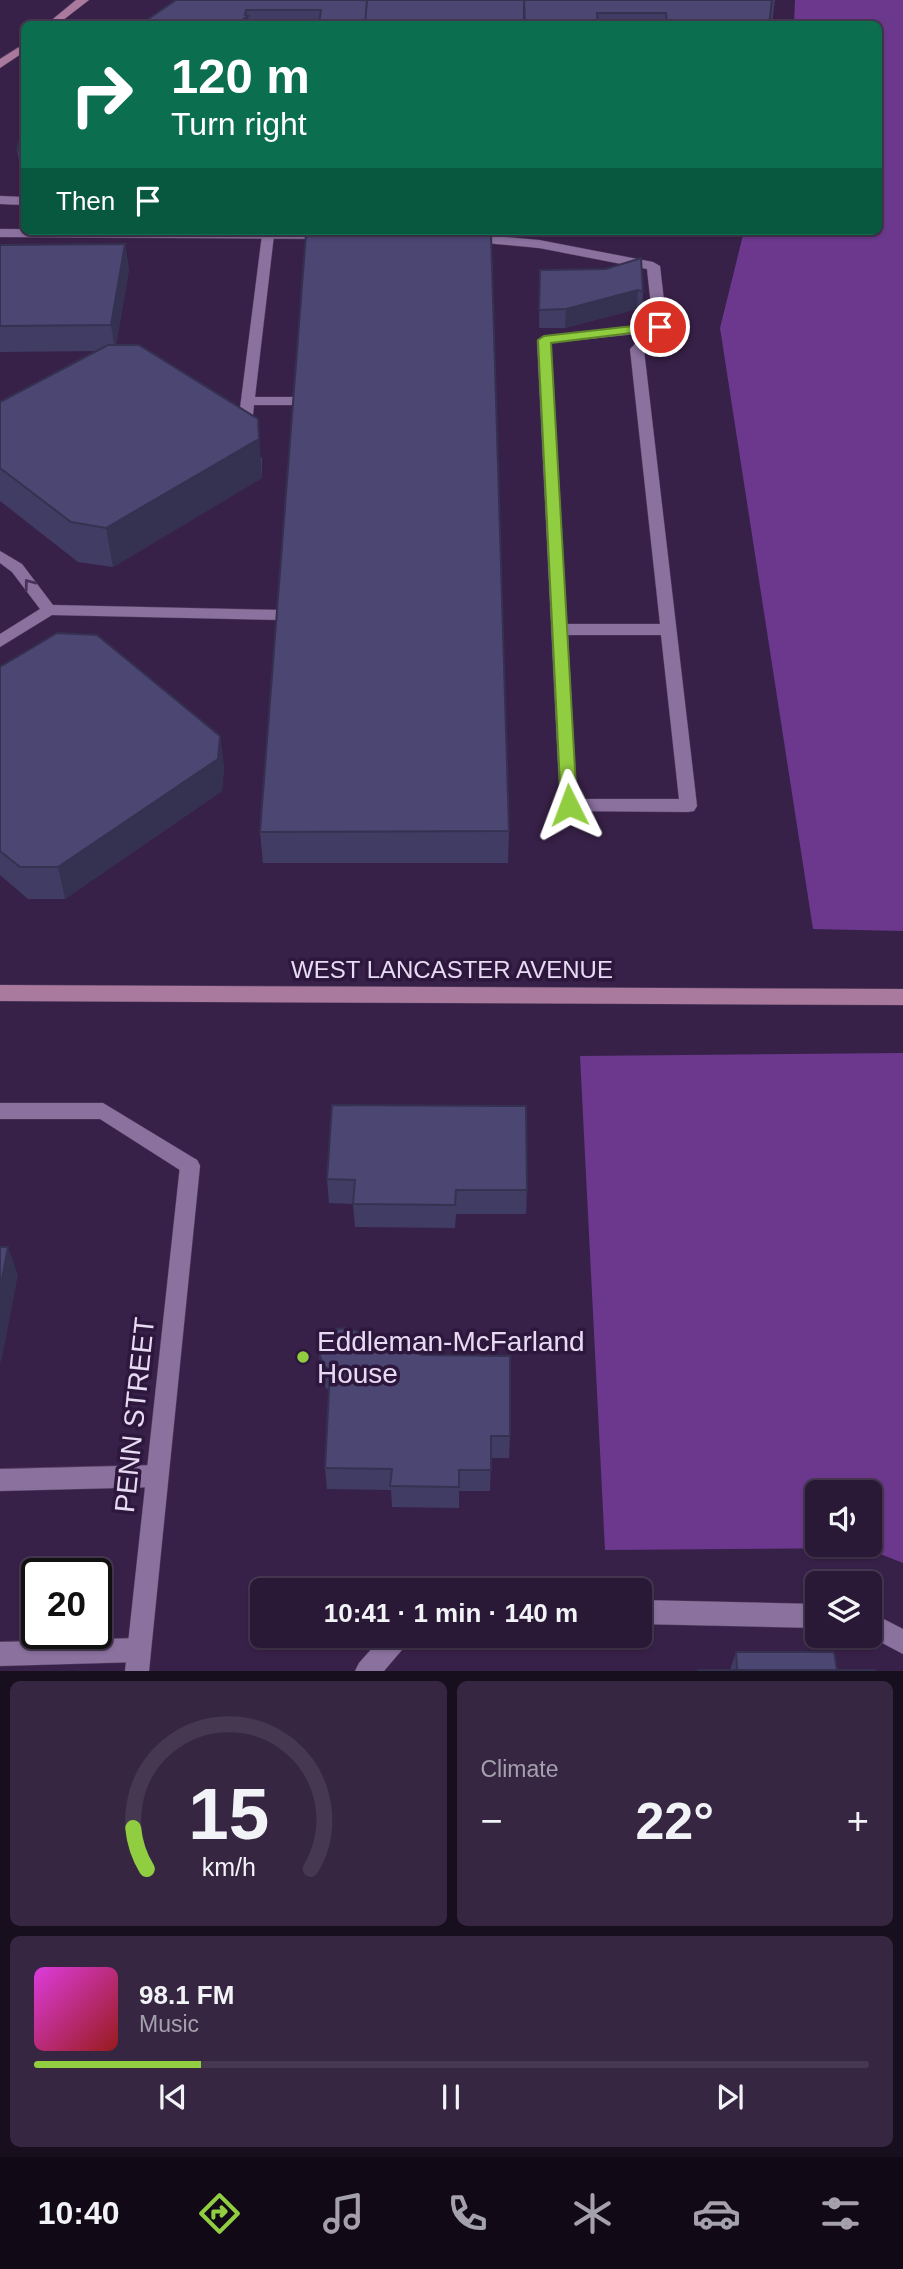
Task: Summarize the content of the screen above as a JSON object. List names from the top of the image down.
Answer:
{
  "streets": {
    "main road": ["WEST LANCASTER AVENUE"],
    "street": ["PENN STREET"]
  },
  "places": ["Eddleman-McFarland House"],
  "page": {
    "turn": ["120 m", "Turn right"],
    "then": "Then",
    "limit": "20",
    "trip": "10:41 · 1 min · 140 m",
    "tile": "Climate",
    "heat": ["−", "22°", "+"],
    "song": ["98.1 FM", "Music"],
    "tabs": "10:40",
    "gauge": ["15", "km/h"]
  }
}
